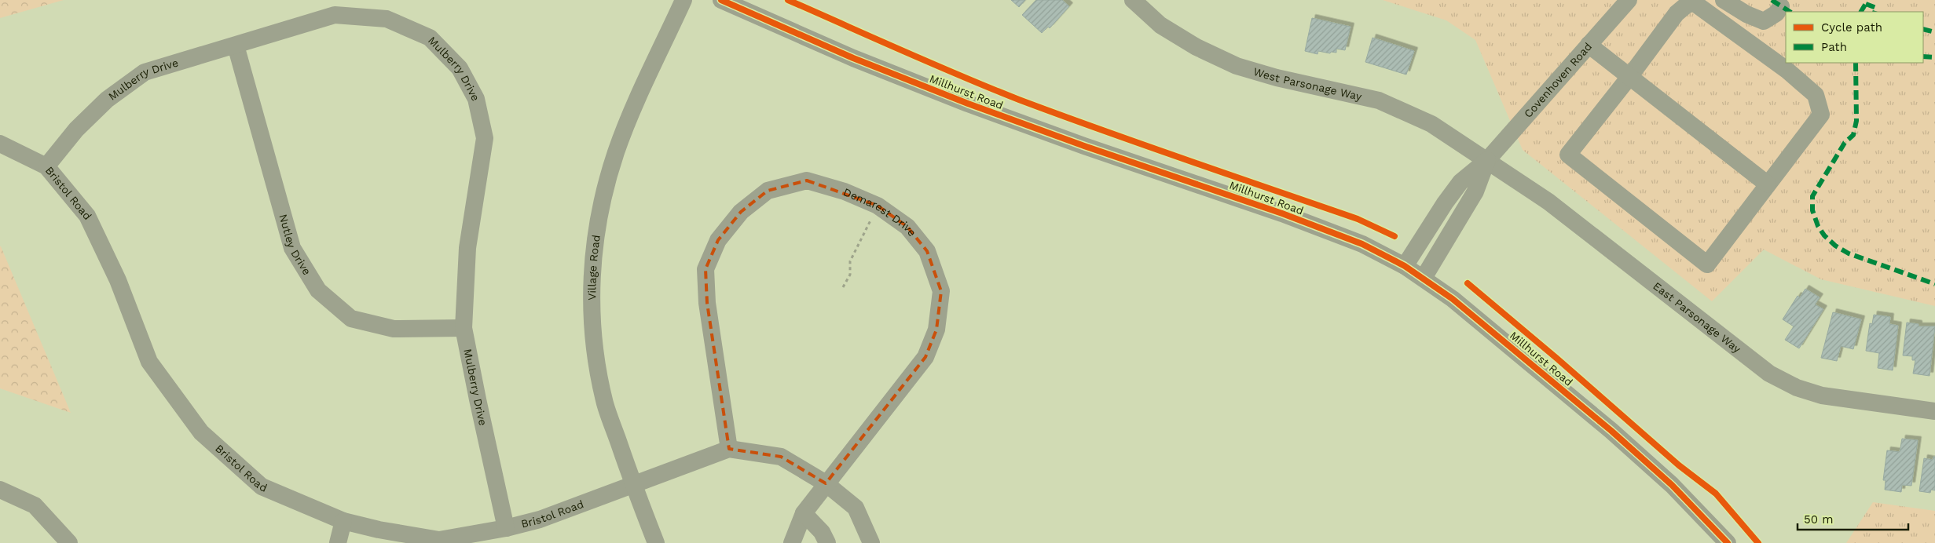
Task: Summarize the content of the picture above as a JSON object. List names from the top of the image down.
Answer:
{
  "streets": {
    "street": [
      "Mulberry Drive",
      "Covenhoven Road",
      "West Parsonage Way",
      "Millhurst Road",
      "Bristol Road",
      "Demarest Drive",
      "Nutley Drive",
      "Village Road",
      "East Parsonage Way"
    ]
  },
  "crossings": [
    ["Mulberry Drive", "Bristol Road"],
    ["Mulberry Drive", "Nutley Drive"],
    ["Covenhoven Road", "West Parsonage Way"],
    ["Covenhoven Road", "Millhurst Road"],
    ["Covenhoven Road", "East Parsonage Way"],
    ["West Parsonage Way", "East Parsonage Way"],
    ["Bristol Road", "Demarest Drive"],
    ["Bristol Road", "Village Road"]
  ],
  "legend": ["Cycle path", "Path"],
  "scale_bar": "50 m"
}
